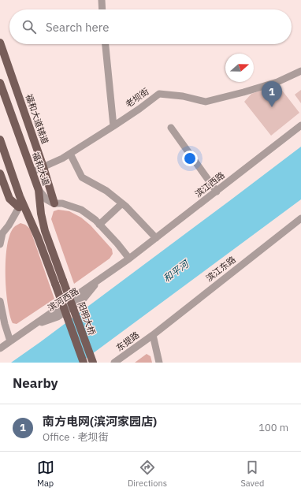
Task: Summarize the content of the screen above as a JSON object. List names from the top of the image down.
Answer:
{
  "streets": {
    "main road": ["福和大道辅道", "福和大道", "阳明大桥"],
    "street": [
      "老坝街",
      "滨江西路",
      "滨江东路",
      "滨河西路",
      "东提路"
    ]
  },
  "crossings": [
    ["老坝街", "福和大道辅道"],
    ["老坝街", "福和大道"],
    ["福和大道", "阳明大桥"],
    ["滨江西路", "滨河西路"],
    ["滨江东路", "东提路"]
  ],
  "water": ["和平河"],
  "north": "right",
  "page": {
    "search": "Search here",
    "pins": "1",
    "heading": "Nearby",
    "list": [
      {
        "mark": "1",
        "name": "南方电网(滨河家园店)",
        "note": "Office · 老坝街",
        "value": "100 m"
      }
    ],
    "nav": ["Map", "Directions", "Saved"]
  }
}
